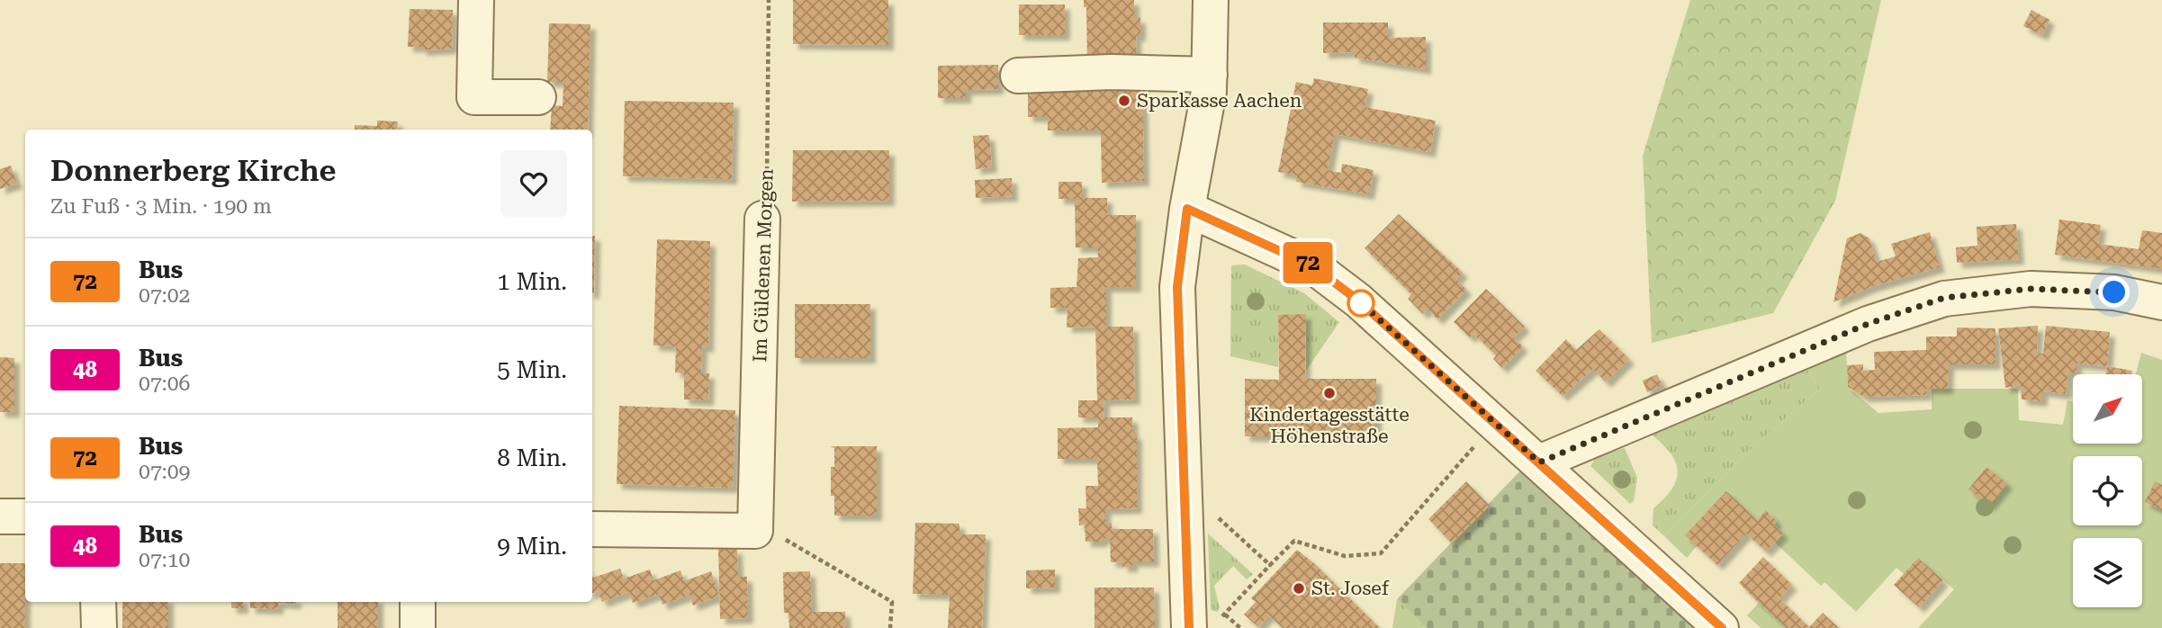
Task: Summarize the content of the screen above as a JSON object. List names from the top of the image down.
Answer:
{
  "streets": {
    "street": ["Im Güldenen Morgen"]
  },
  "places": ["Sparkasse Aachen", "Kindertagesstätte Höhenstraße", "St. Josef"],
  "lines": ["bus line 72"],
  "north": "top right",
  "page": {
    "on_map": "72",
    "heading": ["Donnerberg Kirche", "Zu Fuß · 3 Min. · 190 m"],
    "list": [
      {
        "mark": "72",
        "name": "Bus",
        "note": "07:02",
        "value": "1 Min."
      },
      {
        "mark": "48",
        "name": "Bus",
        "note": "07:06",
        "value": "5 Min."
      },
      {
        "mark": "72",
        "name": "Bus",
        "note": "07:09",
        "value": "8 Min."
      },
      {
        "mark": "48",
        "name": "Bus",
        "note": "07:10",
        "value": "9 Min."
      }
    ]
  }
}
